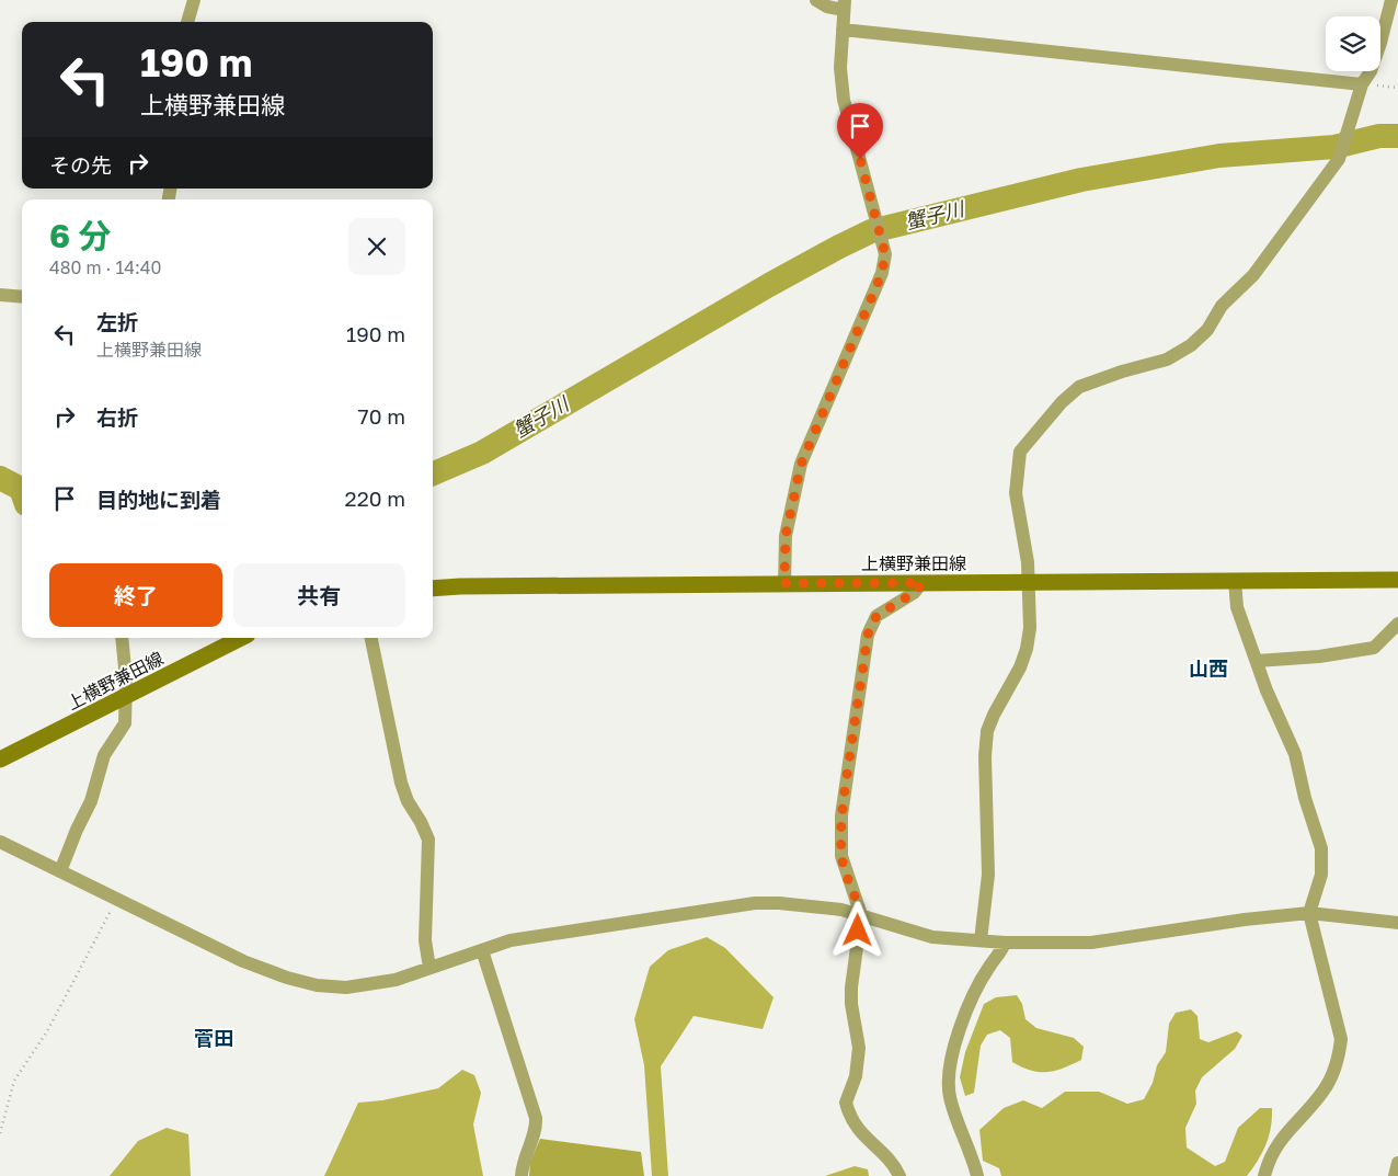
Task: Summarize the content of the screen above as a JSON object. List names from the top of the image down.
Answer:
{
  "streets": {
    "main road": ["上横野兼田線"]
  },
  "districts": ["山西", "菅田"],
  "water": ["蟹子川"],
  "page": {
    "turn": ["190 m", "上横野兼田線"],
    "then": "その先",
    "heading": ["6 分", "480 m · 14:40"],
    "list": [
      {
        "name": "左折",
        "note": "上横野兼田線",
        "value": "190 m"
      },
      {
        "name": "右折",
        "value": "70 m"
      },
      {
        "name": "目的地に到着",
        "value": "220 m"
      }
    ],
    "buttons": ["終了", "共有"]
  }
}
